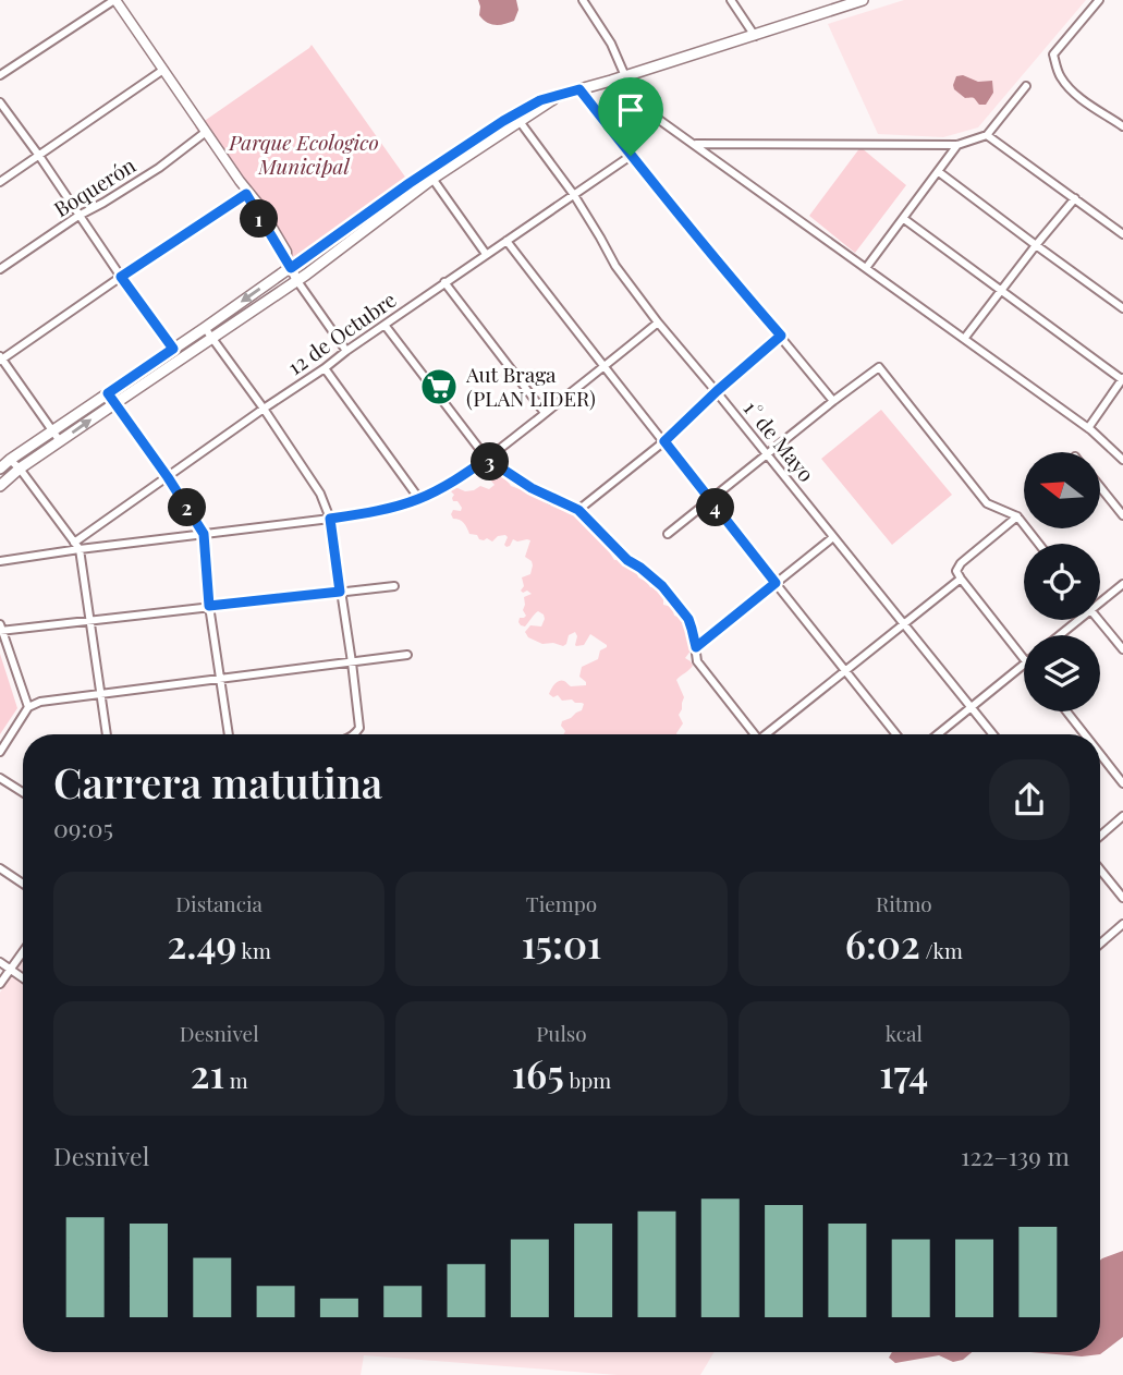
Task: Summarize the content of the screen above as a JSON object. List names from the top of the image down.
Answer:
{
  "streets": {
    "street": ["Boquerón", "12 de Octubre", "1° de Mayo"]
  },
  "crossings": [
    ["12 de Octubre", "1° de Mayo"]
  ],
  "parks": ["Parque Ecologico Municipal"],
  "places": {
    "supermarket": ["Aut Braga (PLAN LIDER)"]
  },
  "north": "left",
  "page": {
    "pins": [
      "1",
      "3",
      "2",
      "4"
    ],
    "heading": ["Carrera matutina", "09:05"],
    "stats": [
      ["Distancia", "2.49 km"],
      ["Tiempo", "15:01"],
      ["Ritmo", "6:02 /km"],
      ["Desnivel", "21 m"],
      ["Pulso", "165 bpm"],
      ["kcal", "174"]
    ],
    "chart": ["Desnivel", "122–139 m"]
  }
}
